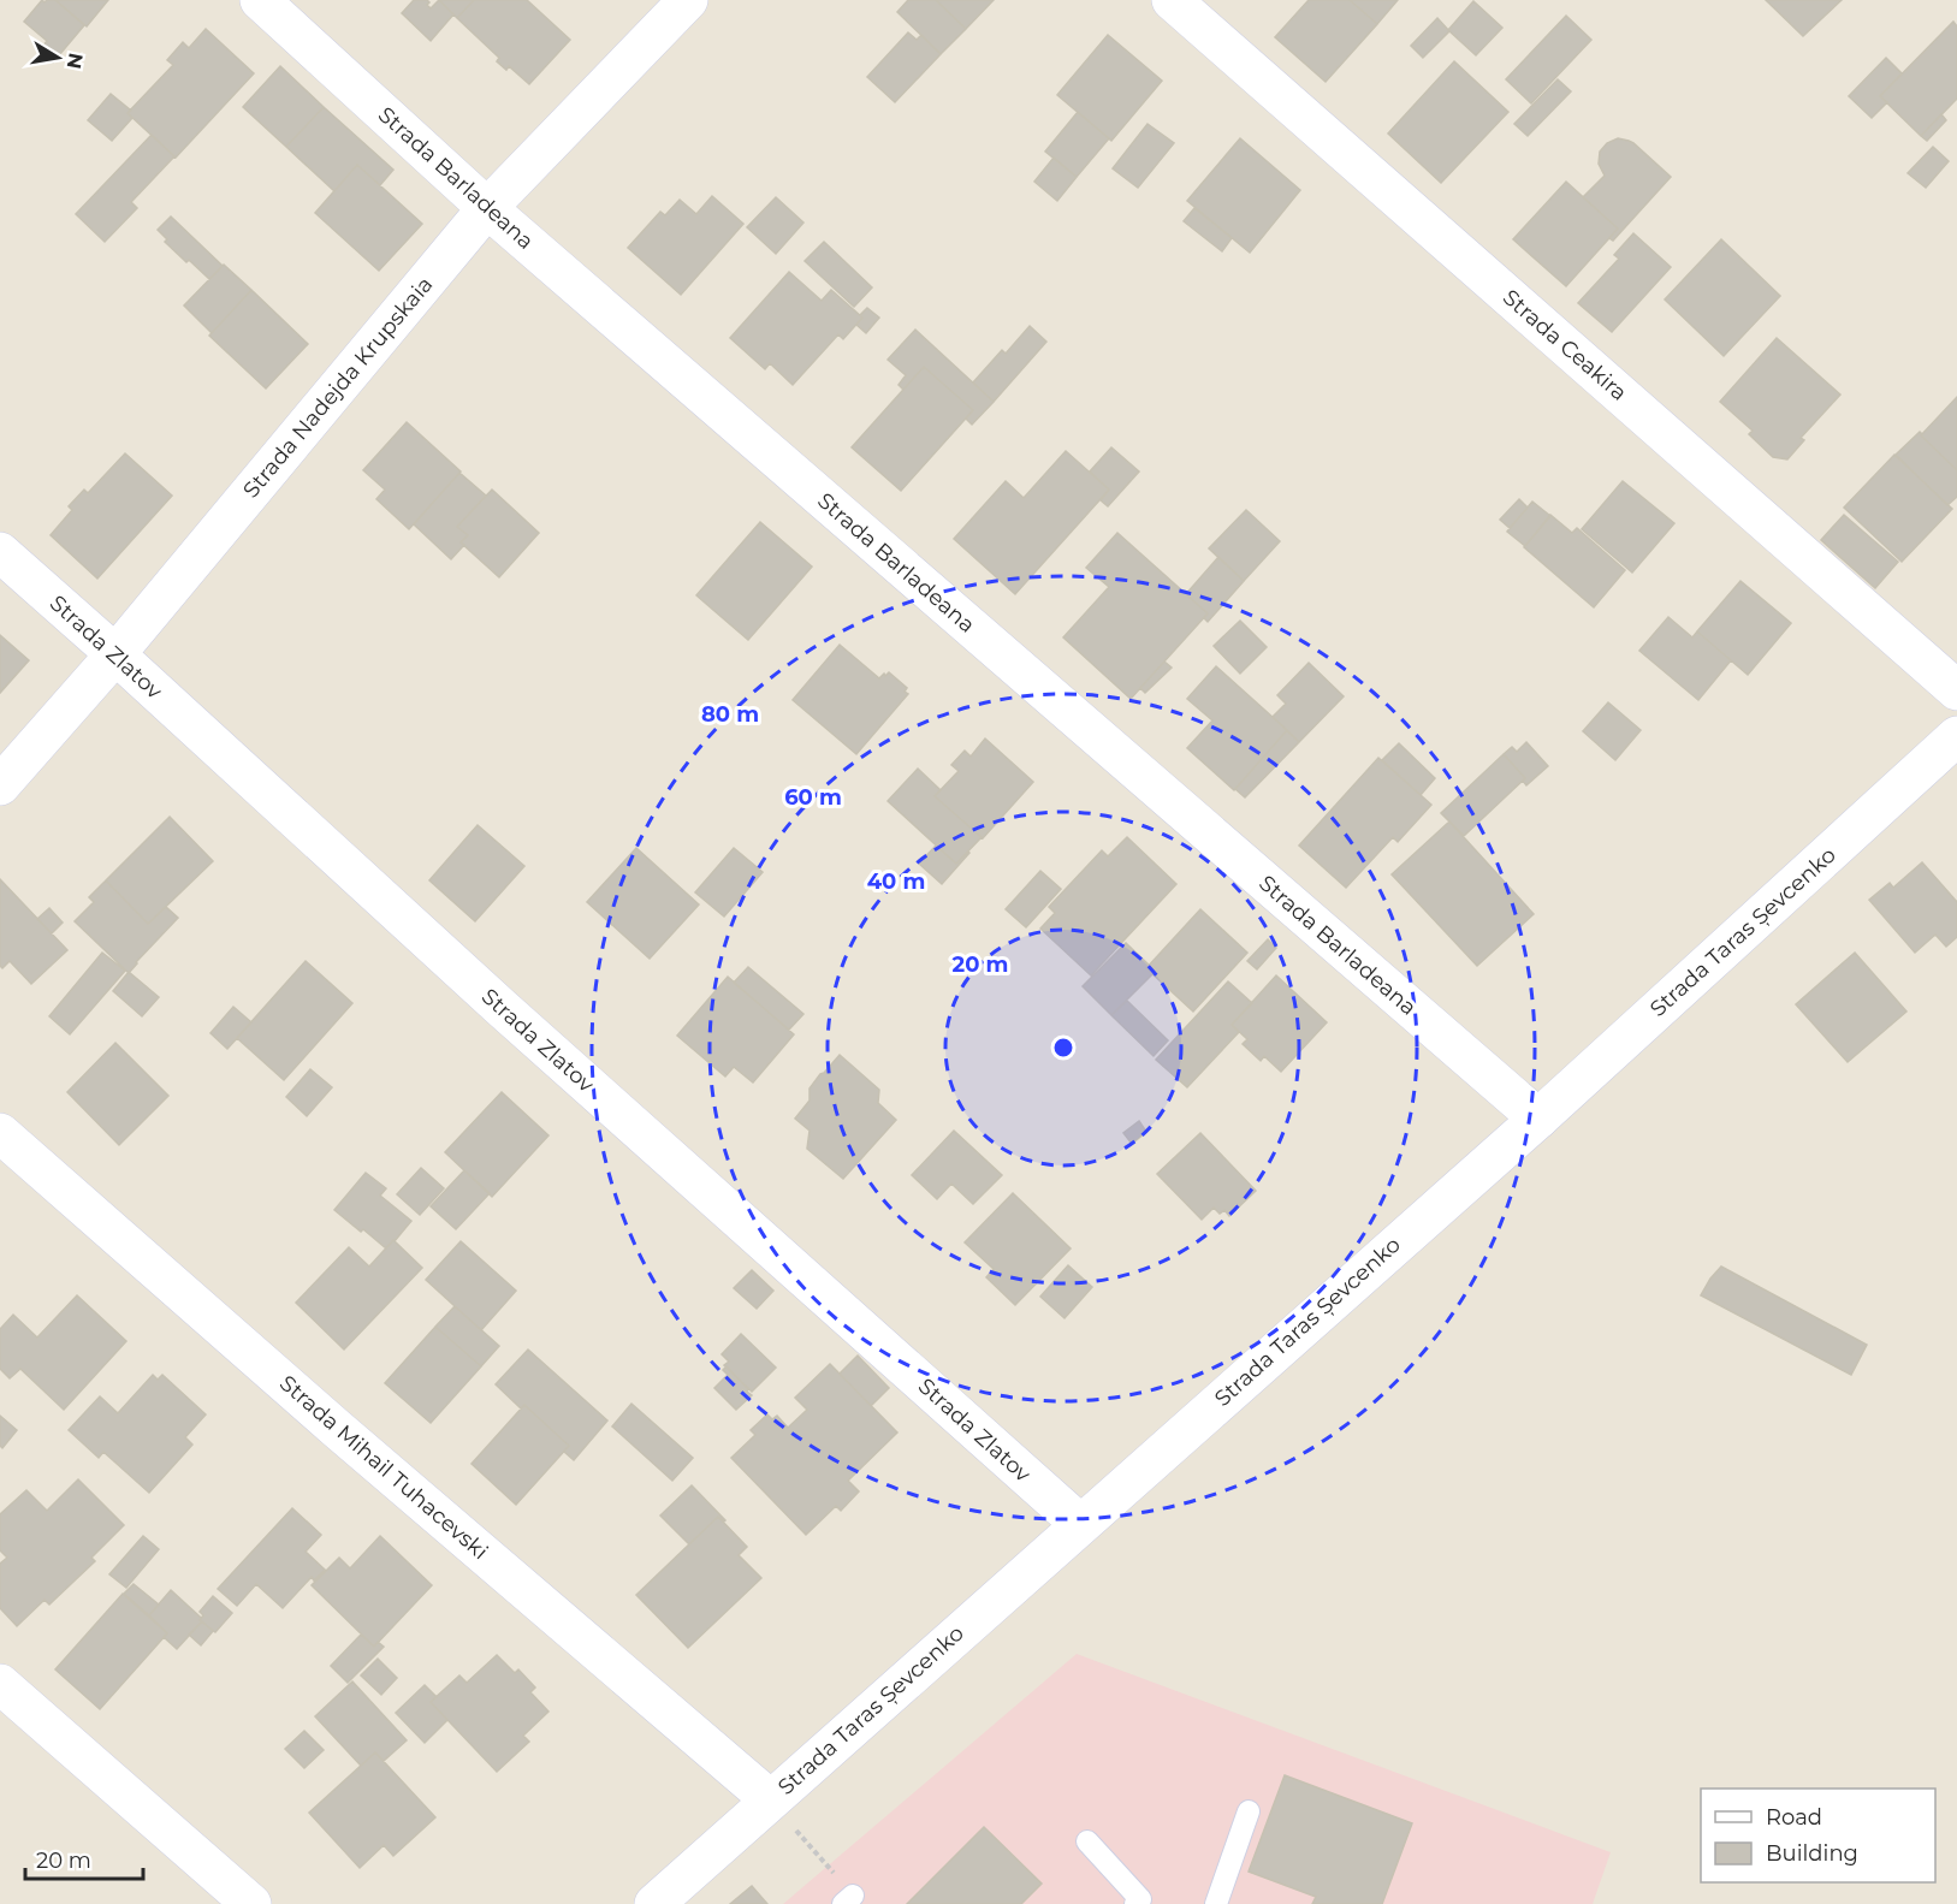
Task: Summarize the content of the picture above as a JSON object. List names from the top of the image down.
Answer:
{
  "streets": {
    "street": [
      "Strada Barladeana",
      "Strada Ceakira",
      "Strada Nadejda Krupskaia",
      "Strada Zlatov",
      "Strada Taras Șevcenko",
      "Strada Mihail Tuhacevski"
    ]
  },
  "crossings": [
    ["Strada Barladeana", "Strada Nadejda Krupskaia"],
    ["Strada Barladeana", "Strada Taras Șevcenko"],
    ["Strada Nadejda Krupskaia", "Strada Zlatov"],
    ["Strada Zlatov", "Strada Taras Șevcenko"],
    ["Strada Taras Șevcenko", "Strada Mihail Tuhacevski"]
  ],
  "legend": ["Road", "Building"],
  "scale_bar": "20 m",
  "north": "right",
  "rings": [
    "80 m",
    "60 m",
    "40 m",
    "20 m"
  ]
}
